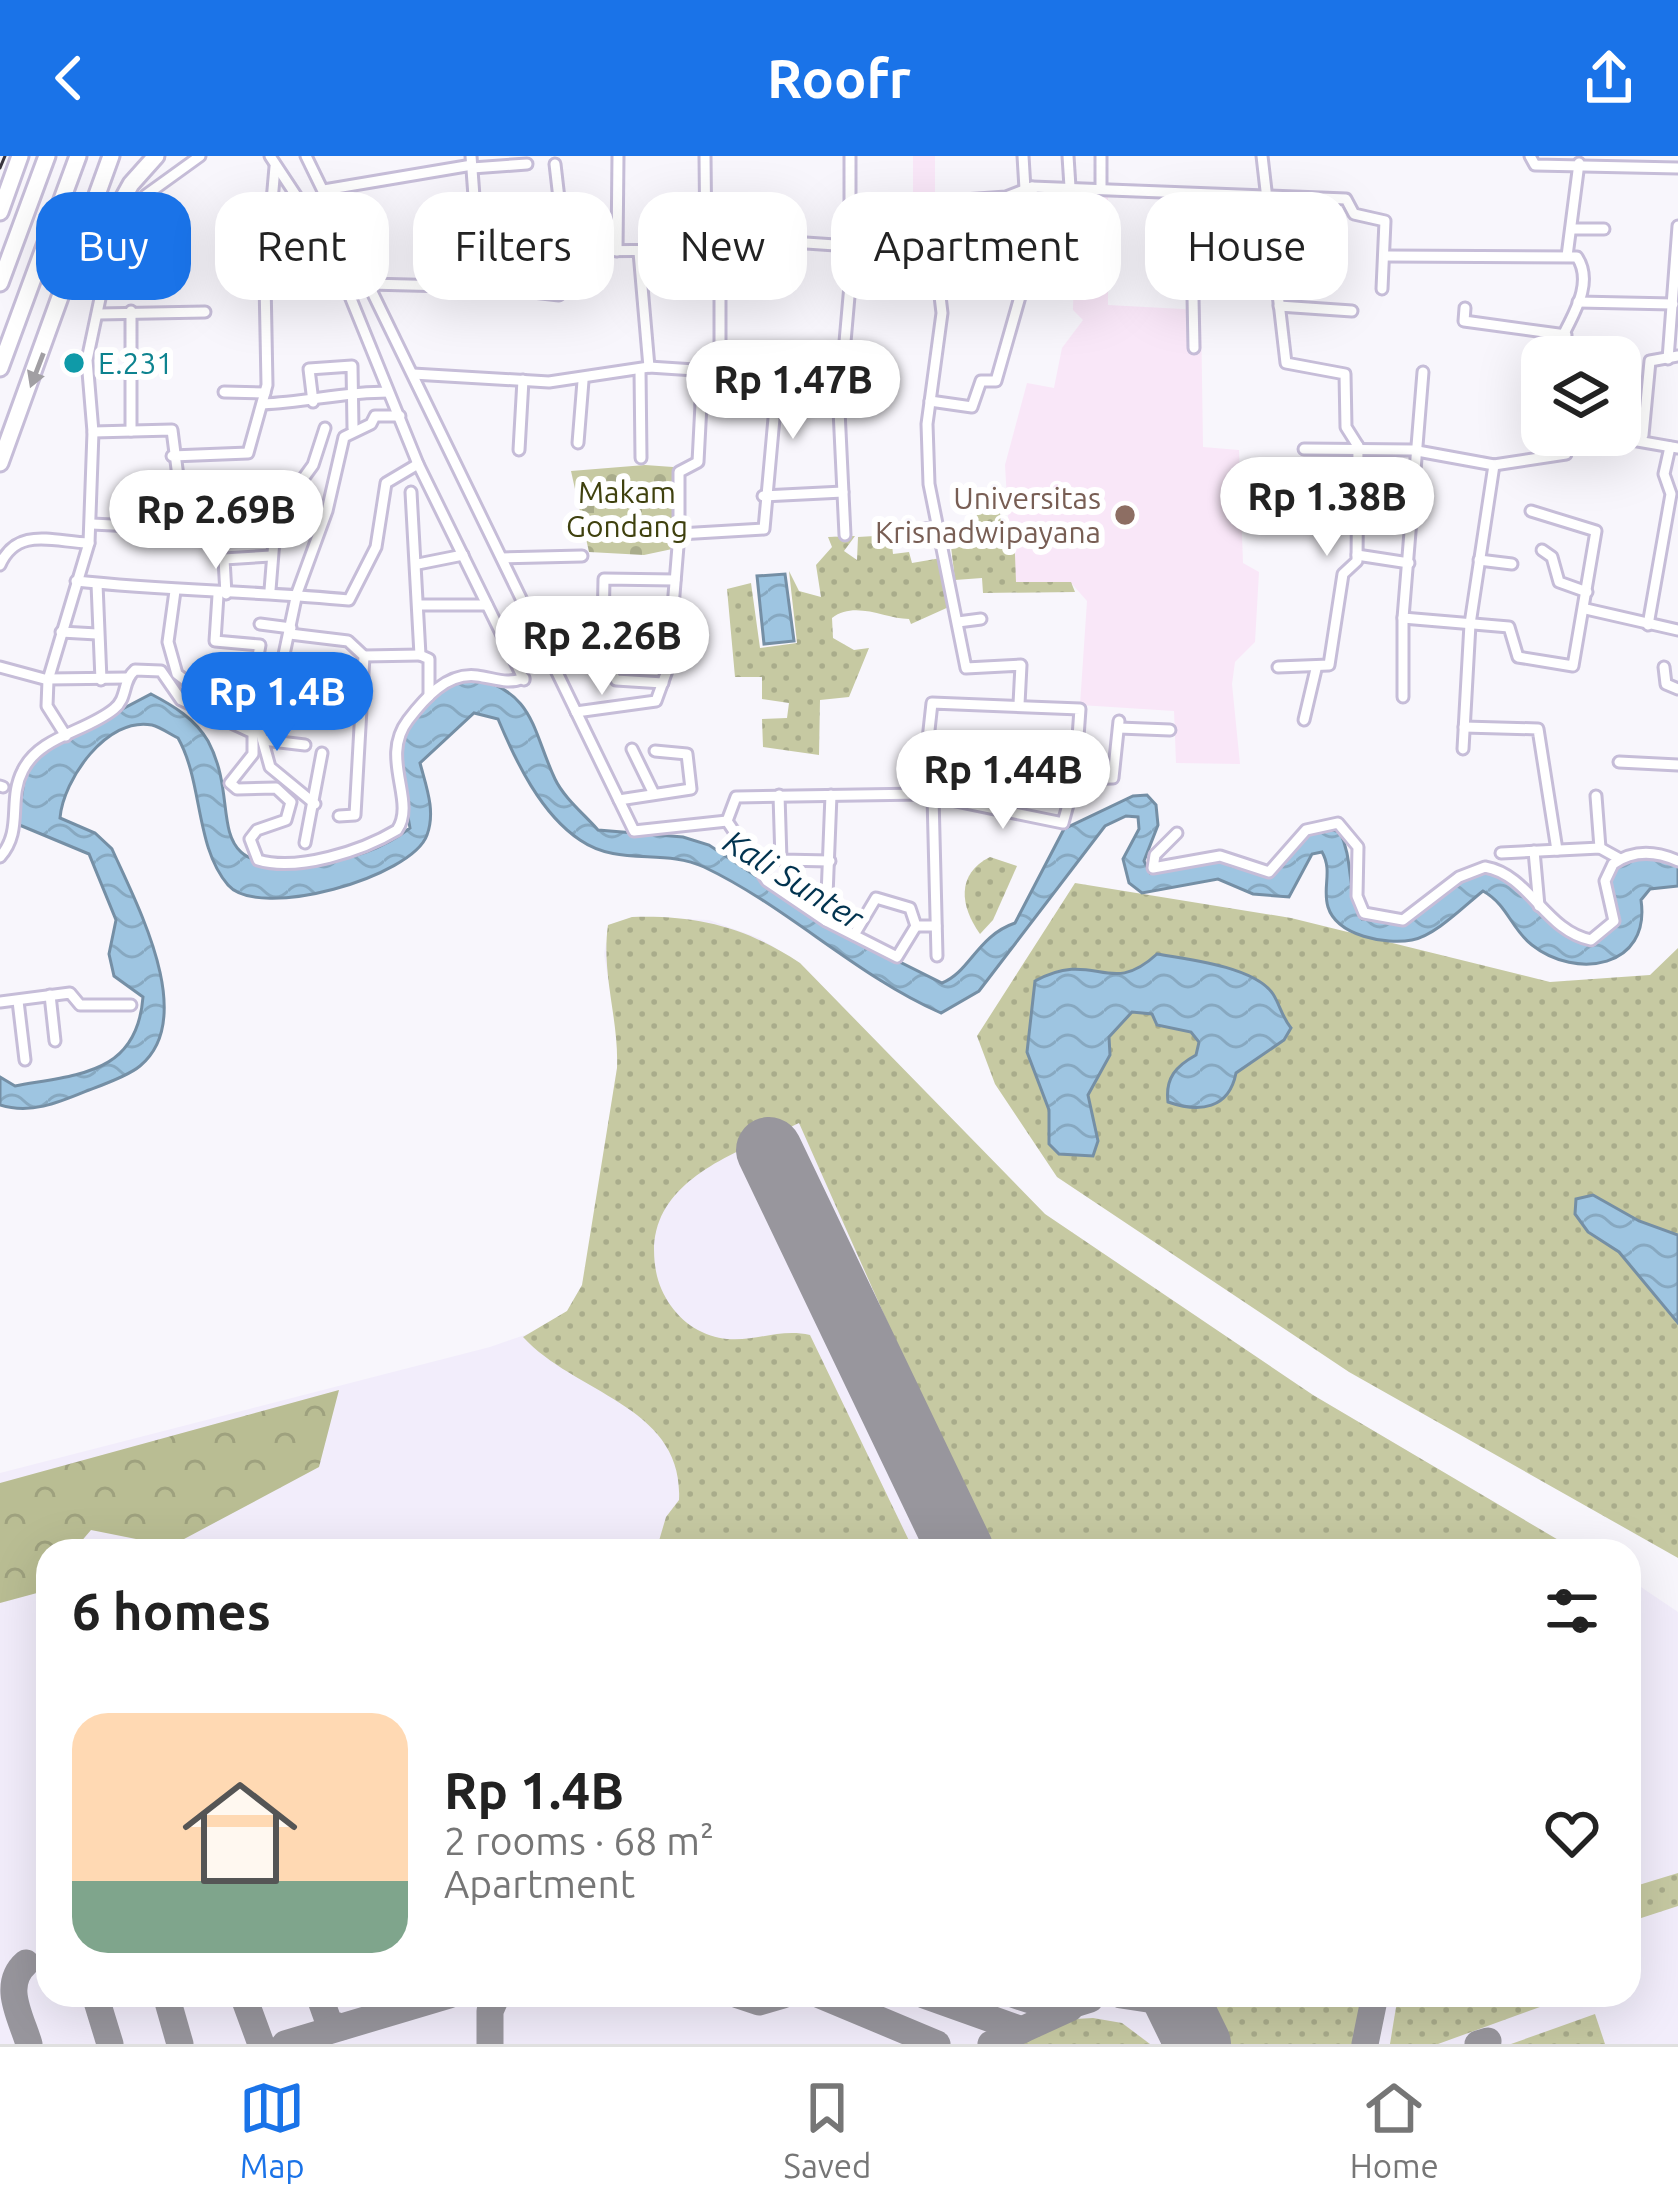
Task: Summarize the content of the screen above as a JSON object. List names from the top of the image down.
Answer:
{
  "water": ["Kali Sunter"],
  "parks": ["Makam Gondang"],
  "places": ["E.231", "Universitas Krisnadwipayana"],
  "page": {
    "header": "Roofr",
    "chip": [
      "Buy",
      "Rent",
      "Filters",
      "New",
      "Apartment",
      "House"
    ],
    "price": [
      "Rp 1.47B",
      "Rp 1.38B",
      "Rp 2.69B",
      "Rp 2.26B",
      "Rp 1.4B",
      "Rp 1.44B"
    ],
    "heading": "6 homes",
    "list": [
      {
        "name": "Rp 1.4B",
        "note": "2 rooms · 68 m² · Apartment"
      }
    ],
    "tabs": ["Map", "Saved", "Home"]
  }
}
